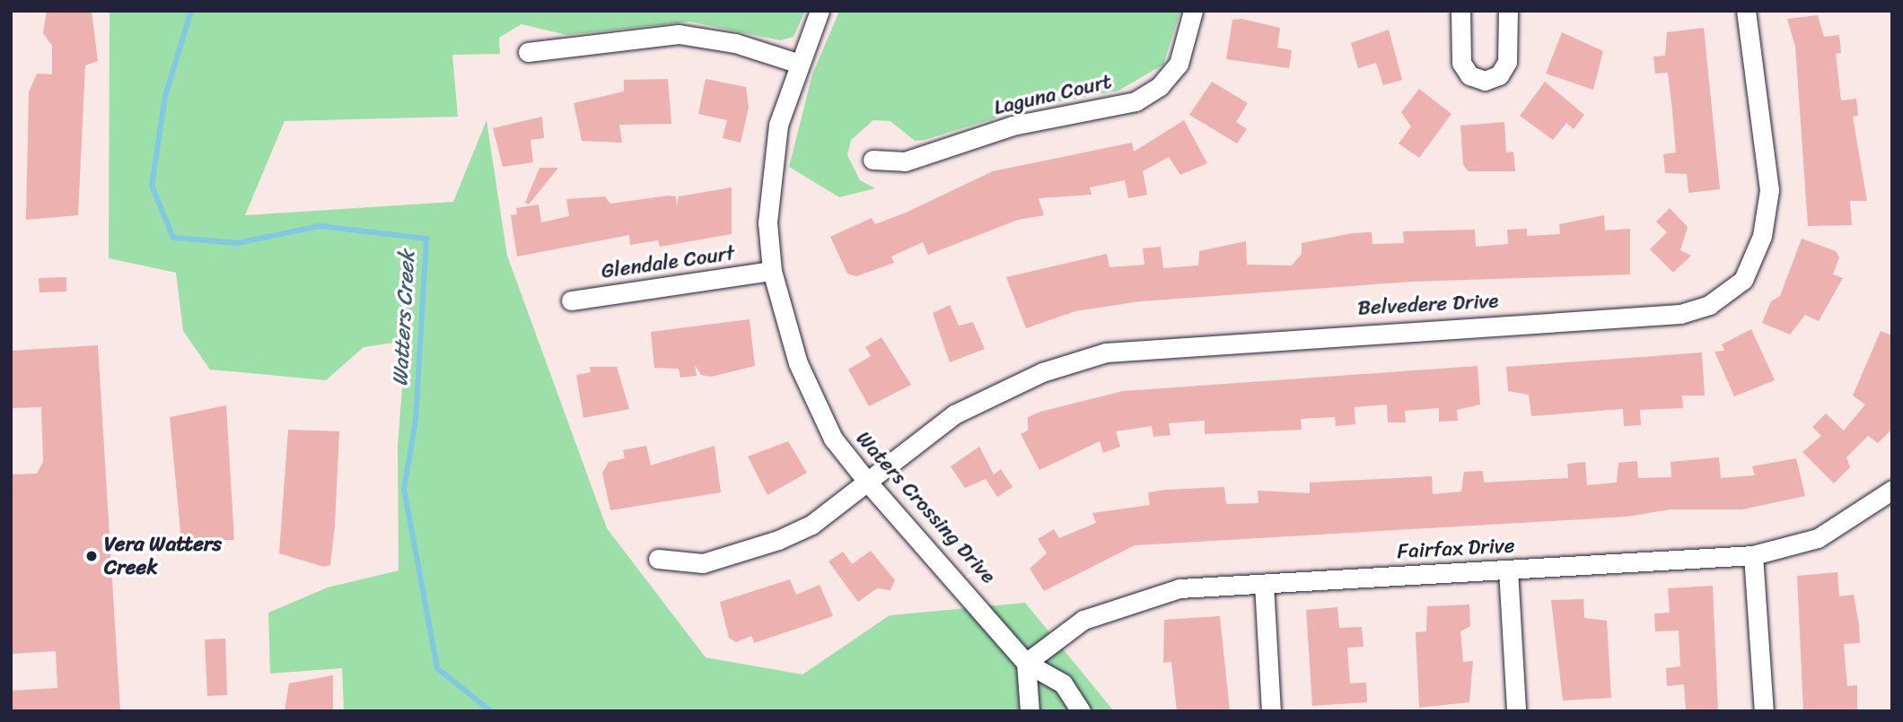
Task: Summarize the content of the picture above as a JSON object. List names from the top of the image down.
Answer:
{
  "streets": {
    "street": [
      "Laguna Court",
      "Glendale Court",
      "Belvedere Drive",
      "Waters Crossing Drive",
      "Fairfax Drive"
    ]
  },
  "crossings": [
    ["Glendale Court", "Waters Crossing Drive"],
    ["Belvedere Drive", "Waters Crossing Drive"],
    ["Waters Crossing Drive", "Fairfax Drive"]
  ],
  "water": ["Watters Creek"],
  "places": ["Vera Watters Creek"]
}
